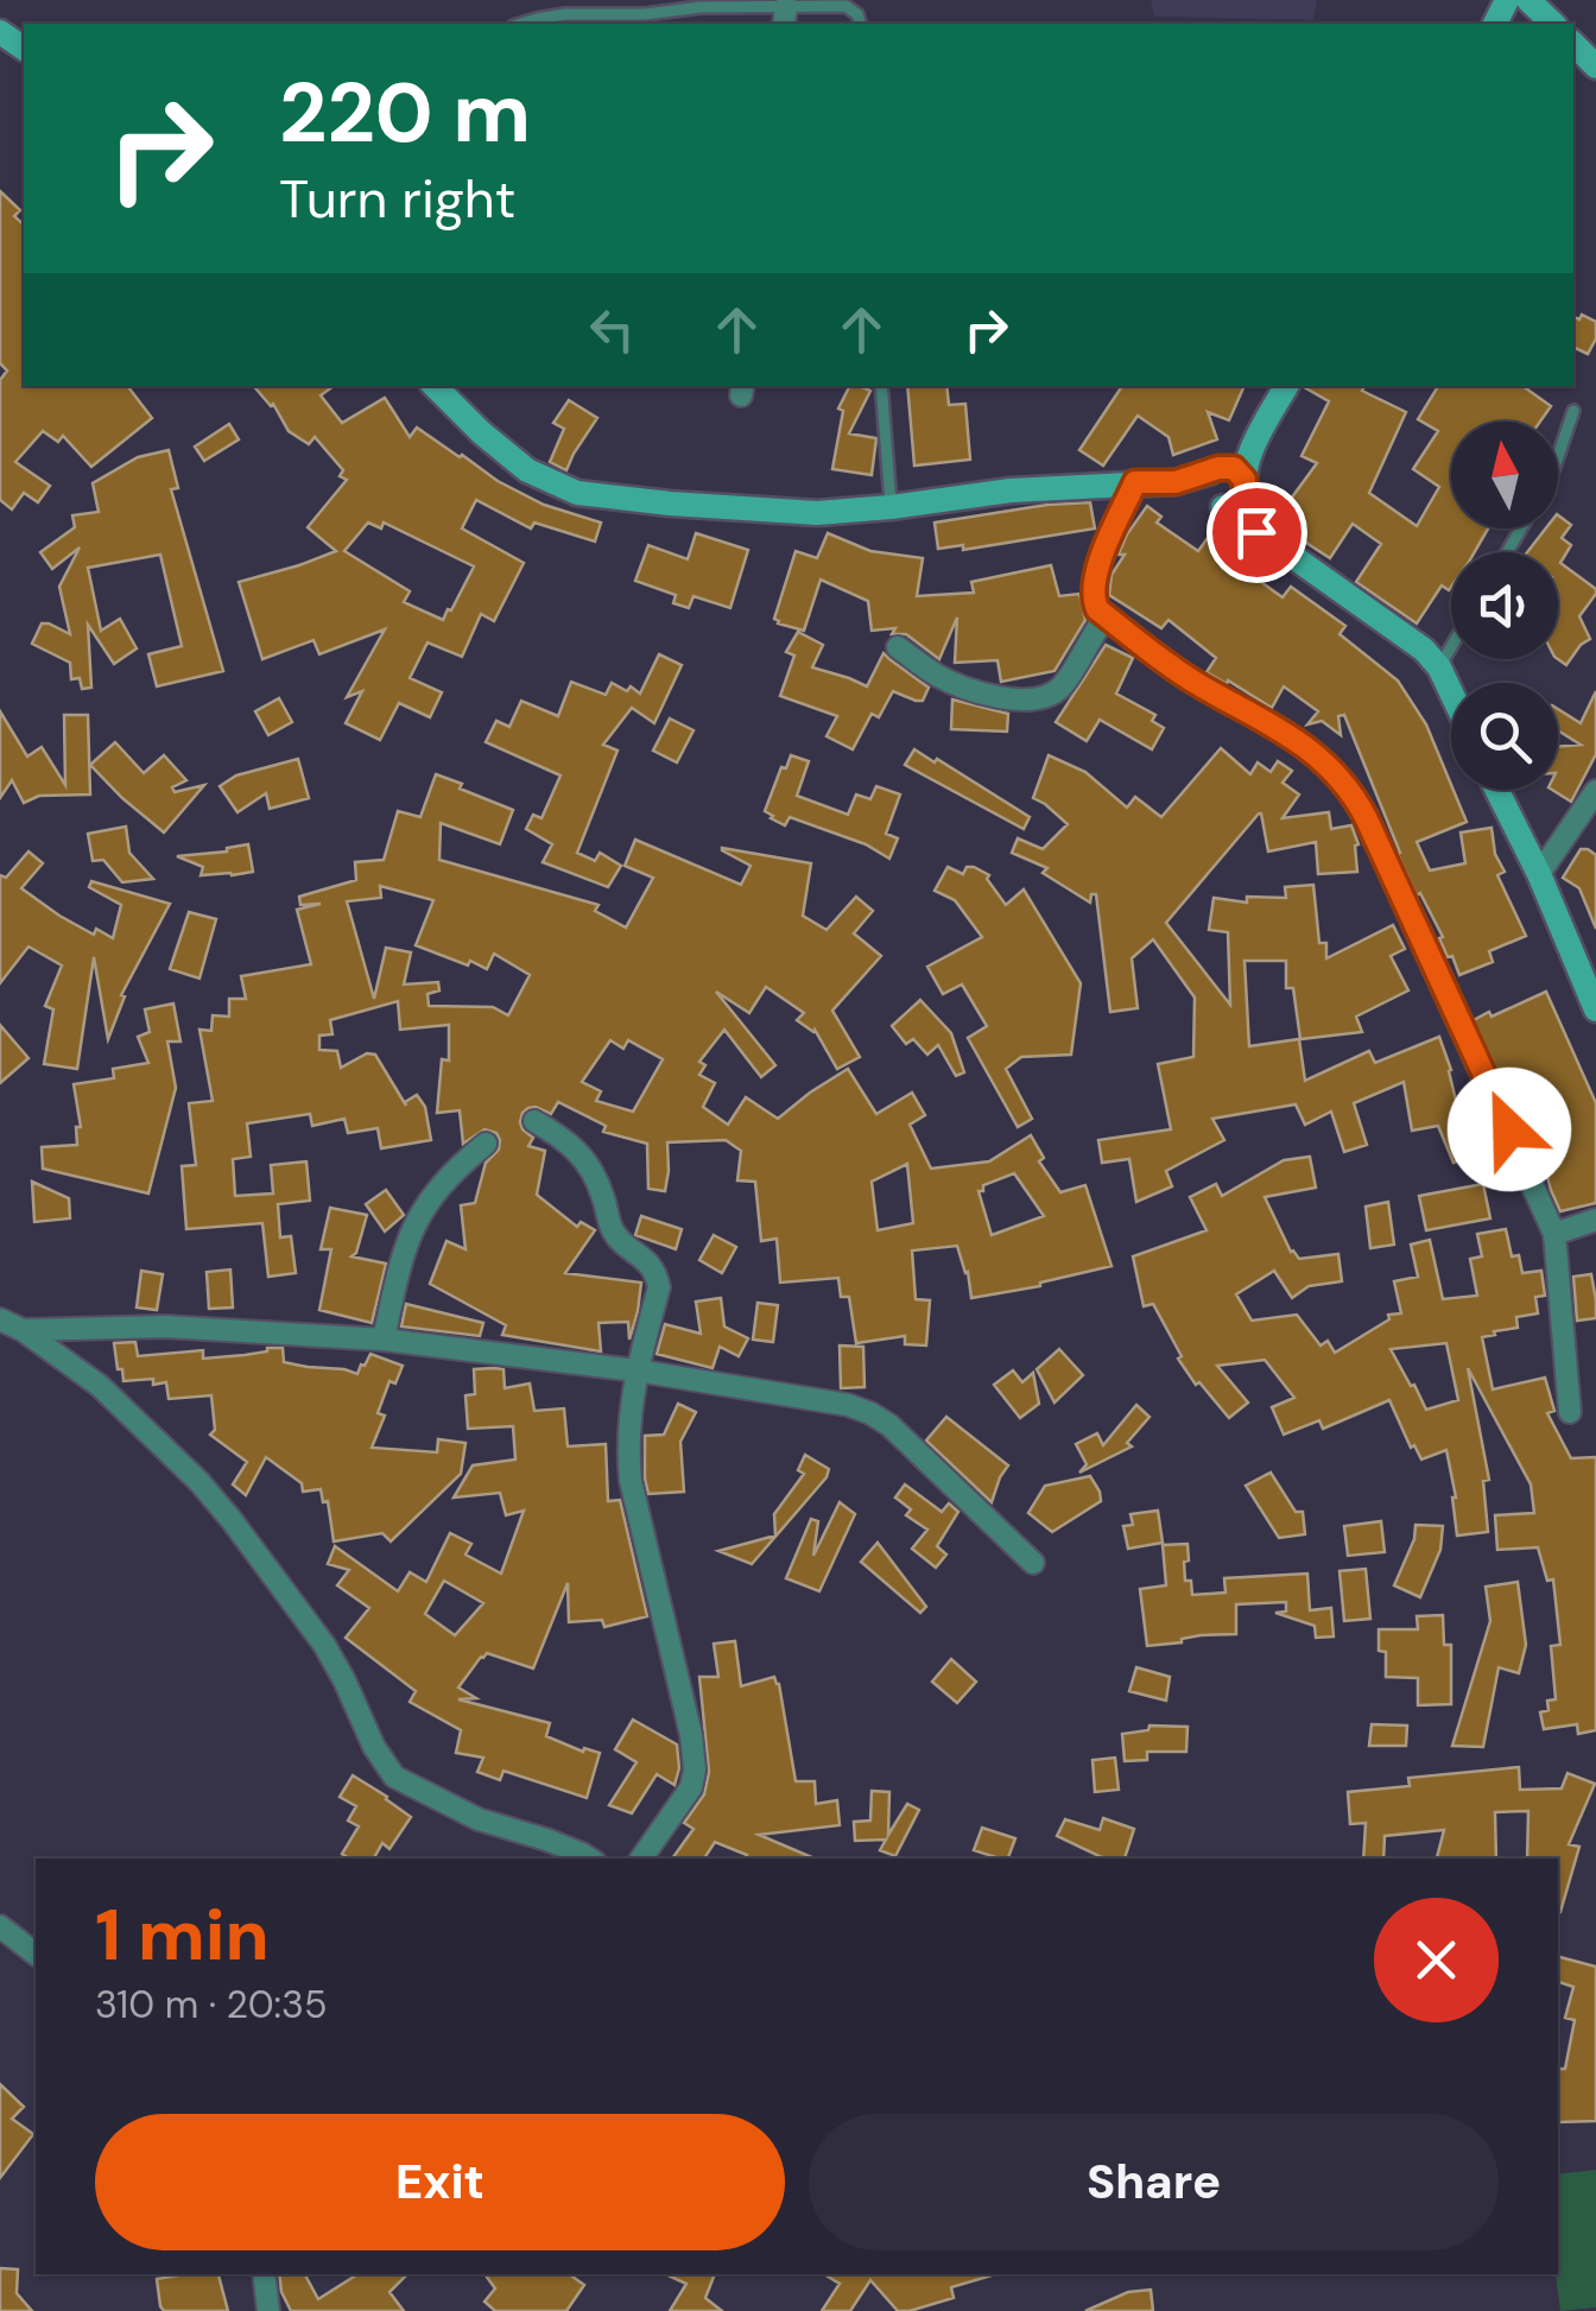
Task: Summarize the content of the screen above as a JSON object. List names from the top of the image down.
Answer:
{
  "north": "top",
  "page": {
    "turn": ["220 m", "Turn right"],
    "heading": ["1 min", "310 m · 20:35"],
    "buttons": ["Exit", "Share"]
  }
}
